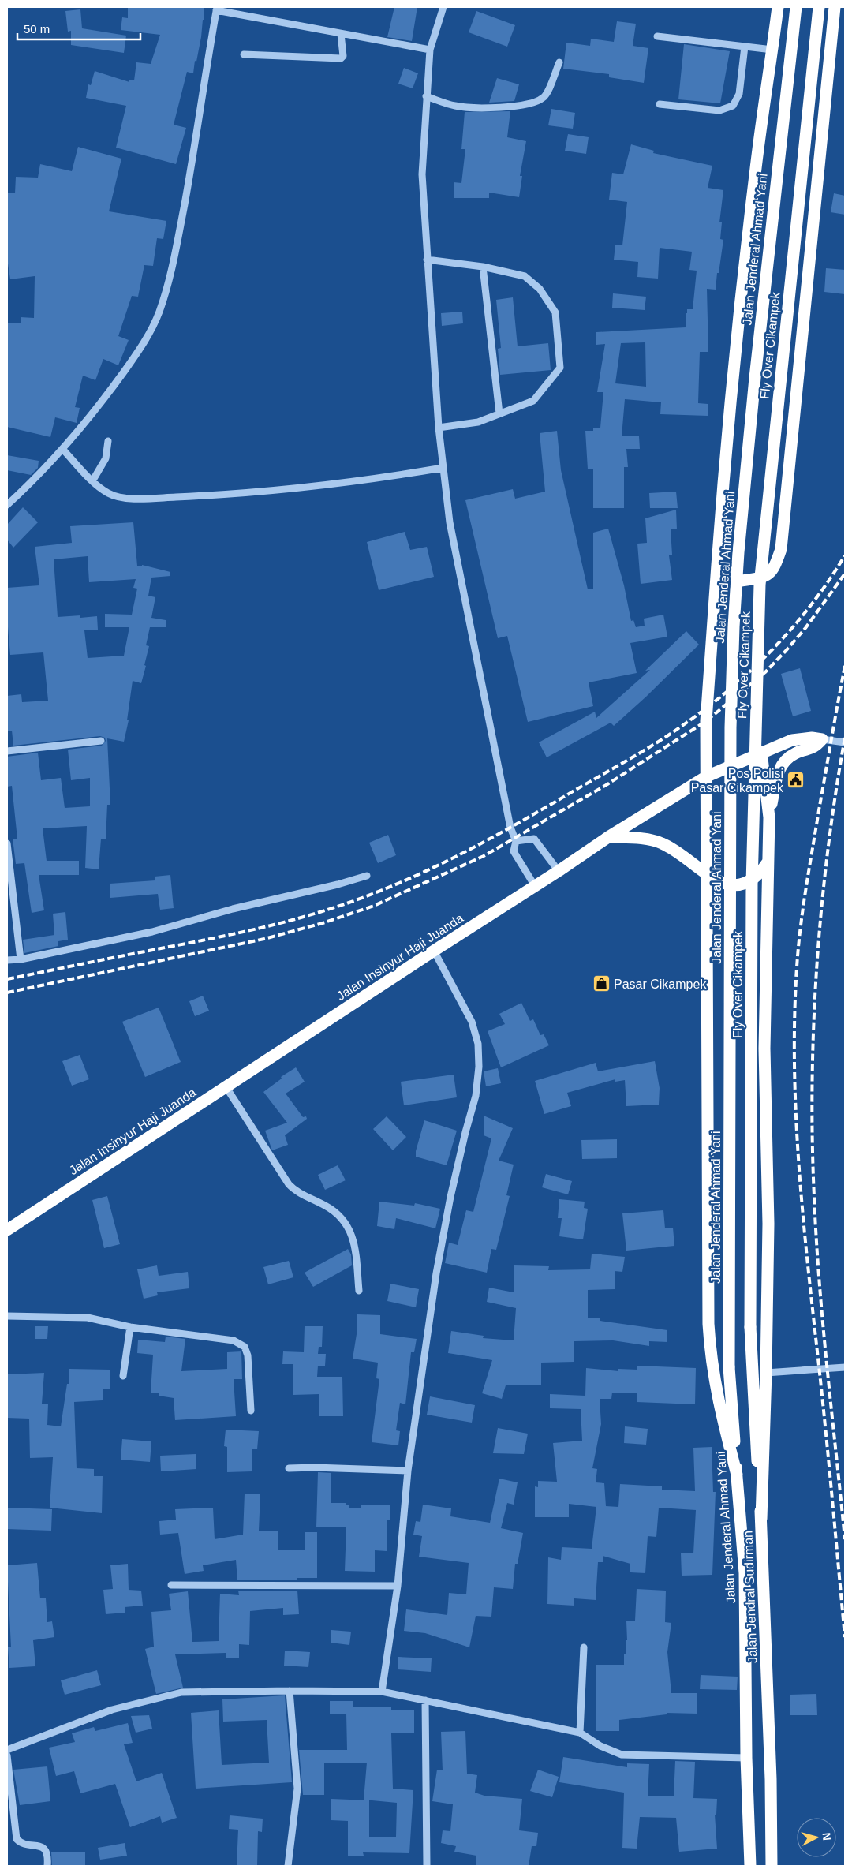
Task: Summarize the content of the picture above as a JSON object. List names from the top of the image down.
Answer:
{
  "streets": {
    "highway": [
      "Jalan Jenderal Ahmad Yani",
      "Fly Over Cikampek",
      "Jalan Insinyur Haji Juanda",
      "Jalan Jendral Sudirman"
    ]
  },
  "crossings": [
    ["Fly Over Cikampek", "Jalan Jendral Sudirman"]
  ],
  "places": {
    "public building": ["Pos Polisi Pasar Cikampek"],
    "shop": ["Pasar Cikampek"]
  },
  "scale_bar": "50 m",
  "north": "right"
}
